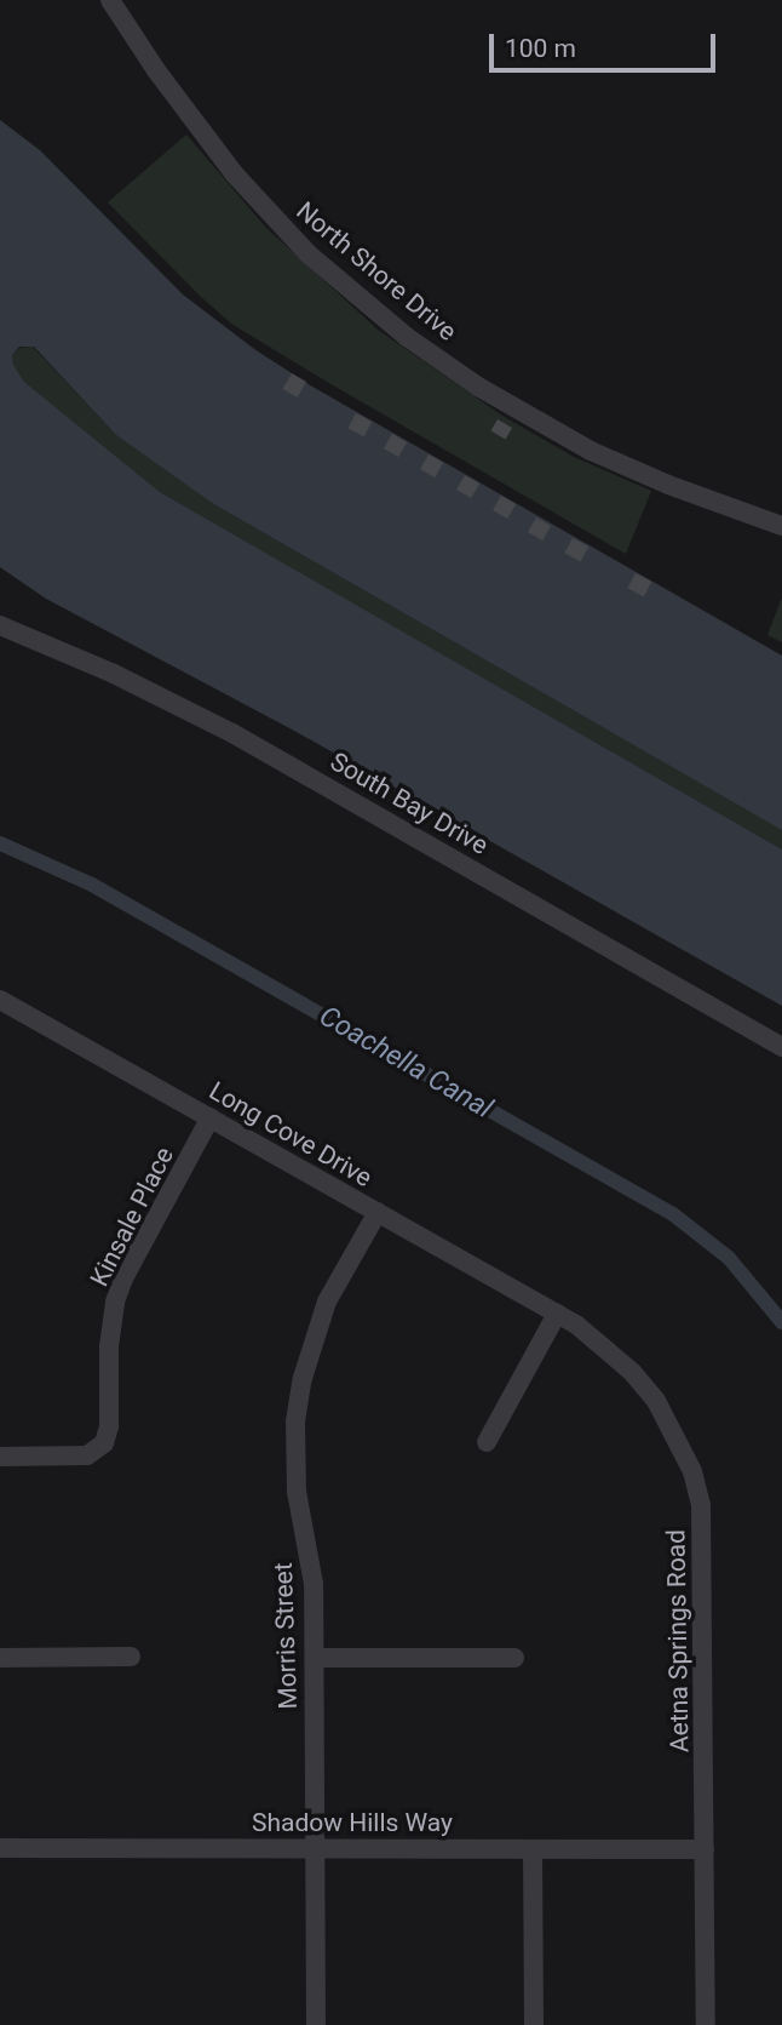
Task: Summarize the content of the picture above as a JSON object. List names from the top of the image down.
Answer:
{
  "streets": {
    "street": [
      "North Shore Drive",
      "South Bay Drive",
      "Long Cove Drive",
      "Kinsale Place",
      "Morris Street",
      "Aetna Springs Road",
      "Shadow Hills Way"
    ]
  },
  "crossings": [
    ["Long Cove Drive", "Kinsale Place"],
    ["Long Cove Drive", "Morris Street"],
    ["Long Cove Drive", "Aetna Springs Road"],
    ["Morris Street", "Shadow Hills Way"],
    ["Aetna Springs Road", "Shadow Hills Way"]
  ],
  "water": ["Coachella Canal"],
  "scale_bar": "100 m"
}
